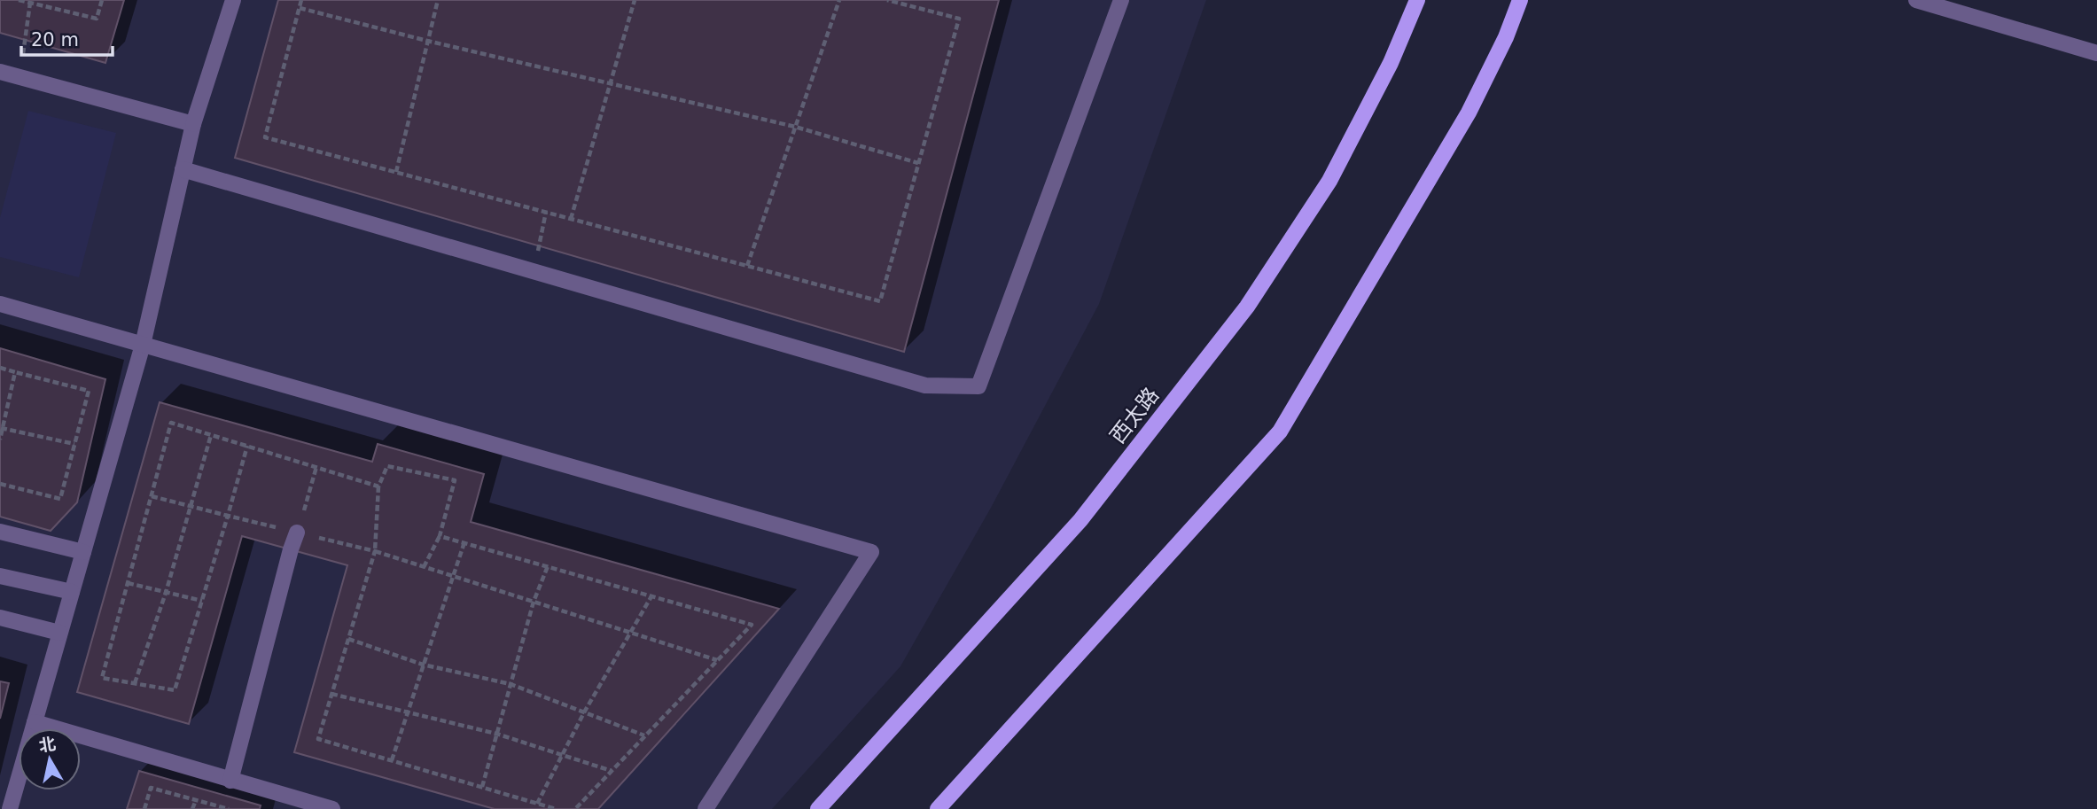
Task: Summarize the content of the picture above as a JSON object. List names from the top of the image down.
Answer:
{
  "streets": {
    "main road": ["西太路"]
  },
  "scale_bar": "20 m",
  "north": "top"
}
